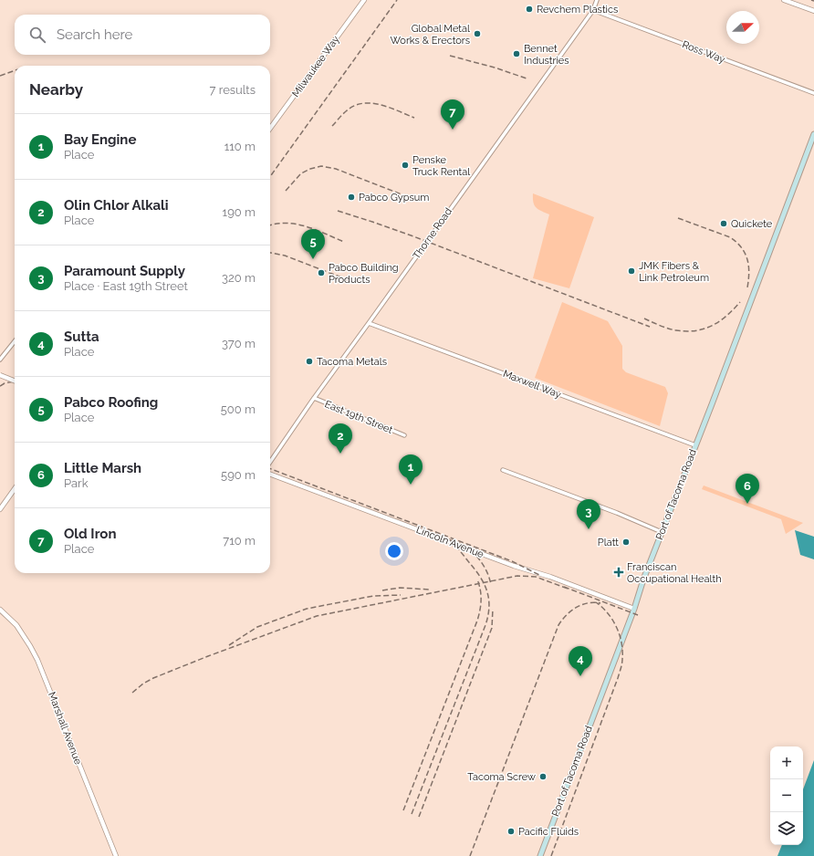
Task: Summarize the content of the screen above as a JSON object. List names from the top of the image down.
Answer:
{
  "streets": {
    "main road": ["Port of Tacoma Road"],
    "street": [
      "Ross Way",
      "Milwaukee Way",
      "Thorne Road",
      "Maxwell Way",
      "East 19th Street",
      "Lincoln Avenue",
      "Marshall Avenue"
    ]
  },
  "crossings": [
    ["Ross Way", "Thorne Road"],
    ["Thorne Road", "Maxwell Way"],
    ["Thorne Road", "East 19th Street"],
    ["Maxwell Way", "Port of Tacoma Road"],
    ["Port of Tacoma Road", "Lincoln Avenue"]
  ],
  "places": {
    "other": [
      "Revchem Plastics",
      "Global Metal Works & Erectors",
      "Bennet Industries",
      "Penske Truck Rental",
      "Pabco Gypsum",
      "Quickete",
      "JMK Fibers & Link Petroleum",
      "Pabco Building Products",
      "Tacoma Metals",
      "Platt",
      "Tacoma Screw",
      "Pacific Fluids"
    ],
    "health": ["Franciscan Occupational Health"]
  },
  "north": "right",
  "page": {
    "search": "Search here",
    "heading": ["Nearby", "7 results"],
    "pins": [
      "7",
      "5",
      "2",
      "1",
      "6",
      "3",
      "4"
    ],
    "list": [
      {
        "mark": "1",
        "name": "Bay Engine",
        "note": "Place",
        "value": "110 m"
      },
      {
        "mark": "2",
        "name": "Olin Chlor Alkali",
        "note": "Place",
        "value": "190 m"
      },
      {
        "mark": "3",
        "name": "Paramount Supply",
        "note": "Place · East 19th Street",
        "value": "320 m"
      },
      {
        "mark": "4",
        "name": "Sutta",
        "note": "Place",
        "value": "370 m"
      },
      {
        "mark": "5",
        "name": "Pabco Roofing",
        "note": "Place",
        "value": "500 m"
      },
      {
        "mark": "6",
        "name": "Little Marsh",
        "note": "Park",
        "value": "590 m"
      },
      {
        "mark": "7",
        "name": "Old Iron",
        "note": "Place",
        "value": "710 m"
      }
    ],
    "map_buttons": ["+", "−"]
  }
}
